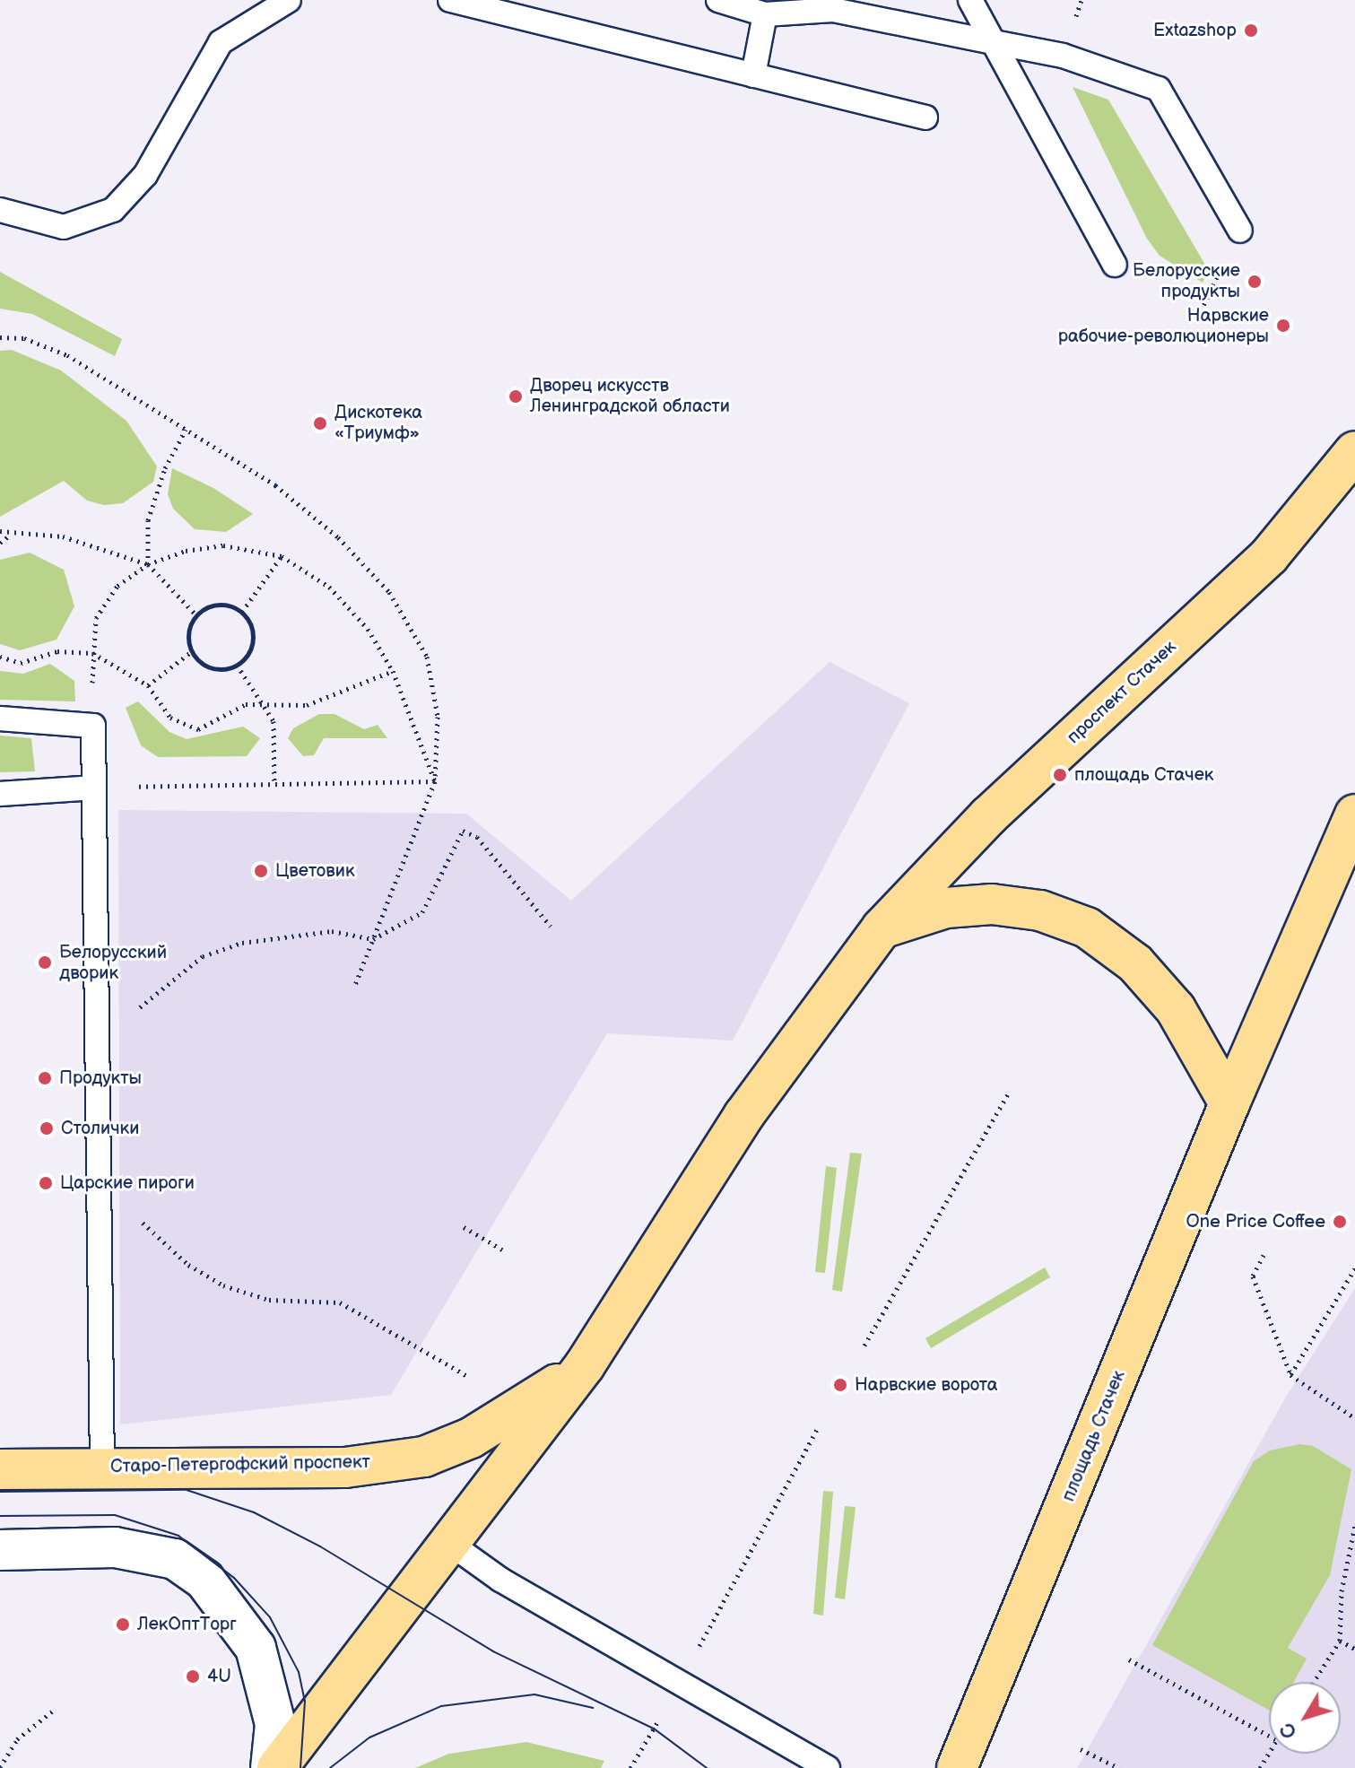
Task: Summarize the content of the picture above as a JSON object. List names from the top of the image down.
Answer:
{
  "streets": {
    "main road": ["проспект Стачек", "площадь Стачек", "Старо-Петергофский проспект"]
  },
  "places": [
    "Extazshop",
    "Белорусские продукты",
    "Нарвские рабочие-революционеры",
    "Дворец искусств Ленинградской области",
    "Дискотека «Триумф»",
    "площадь Стачек",
    "Цветовик",
    "Белорусский дворик",
    "Продукты",
    "Столички",
    "Царские пироги",
    "One Price Coffee",
    "Нарвские ворота",
    "ЛекОптТорг",
    "4U"
  ],
  "north": "bottom left"
}
